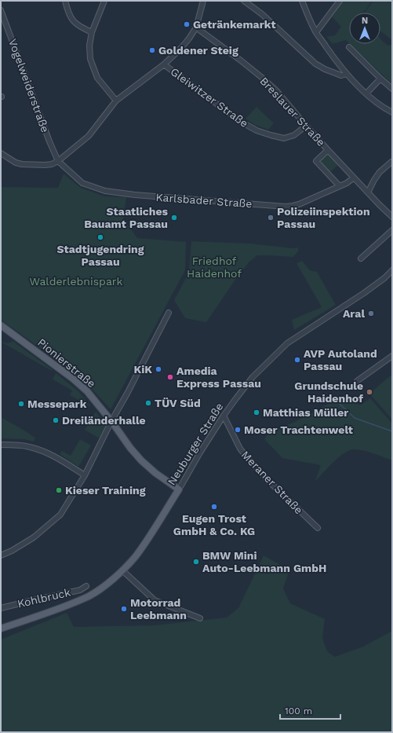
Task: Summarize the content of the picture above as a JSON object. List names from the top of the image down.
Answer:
{
  "streets": {
    "main road": ["Pionierstraße", "Neuburger Straße"],
    "street": [
      "Vogelweiderstraße",
      "Gleiwitzer Straße",
      "Breslauer Straße",
      "Karlsbader Straße",
      "Meraner Straße",
      "Kohlbruck"
    ]
  },
  "crossings": [
    ["Vogelweiderstraße", "Karlsbader Straße"],
    ["Gleiwitzer Straße", "Breslauer Straße"],
    ["Breslauer Straße", "Karlsbader Straße"],
    ["Pionierstraße", "Neuburger Straße"],
    ["Neuburger Straße", "Meraner Straße"]
  ],
  "parks": ["Friedhof Haidenhof", "Walderlebnispark"],
  "places": [
    "Getränkemarkt",
    "Goldener Steig",
    "Staatliches Bauamt Passau",
    "Polizeiinspektion Passau",
    "Stadtjugendring Passau",
    "Aral",
    "AVP Autoland Passau",
    "KiK",
    "Amedia Express Passau",
    "Grundschule Haidenhof",
    "TÜV Süd",
    "Messepark",
    "Matthias Müller",
    "Dreiländerhalle",
    "Moser Trachtenwelt",
    "Kieser Training",
    "Eugen Trost GmbH & Co. KG",
    "BMW Mini Auto-Leebmann GmbH",
    "Motorrad Leebmann"
  ],
  "scale_bar": "100 m",
  "north": "top"
}
